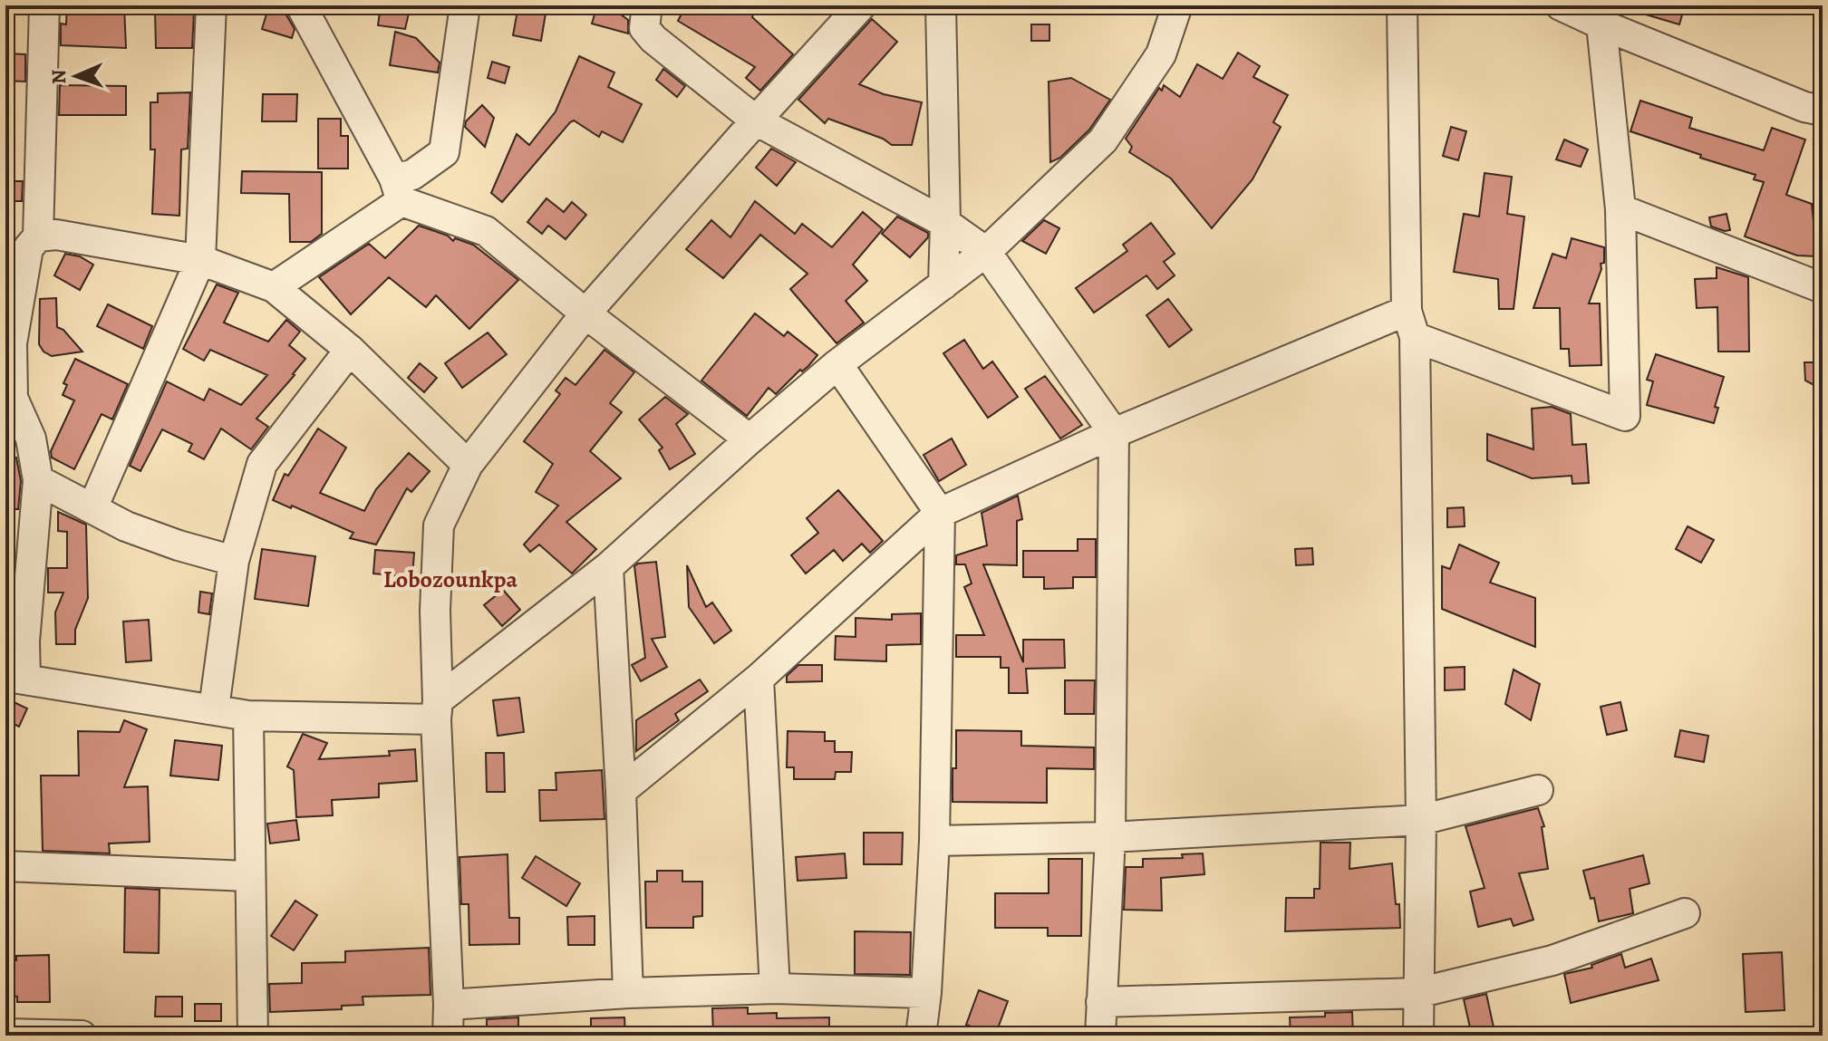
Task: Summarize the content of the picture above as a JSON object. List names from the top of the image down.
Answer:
{
  "districts": ["Lobozounkpa"],
  "north": "left"
}
